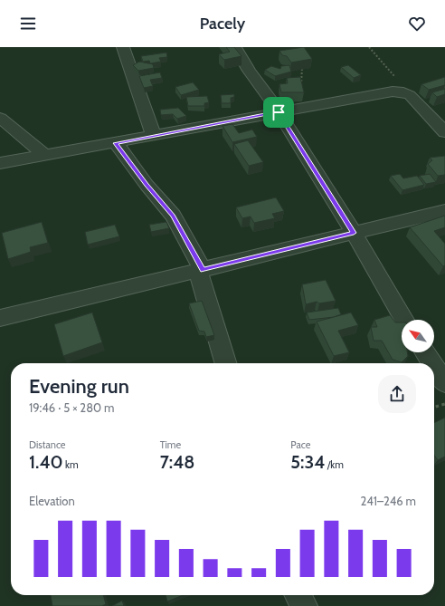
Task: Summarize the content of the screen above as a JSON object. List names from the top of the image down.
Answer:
{
  "north": "top left",
  "page": {
    "header": "Pacely",
    "heading": ["Evening run", "19:46 · 5 × 280 m"],
    "stats": [
      ["Distance", "1.40 km"],
      ["Time", "7:48"],
      ["Pace", "5:34 /km"]
    ],
    "chart": ["Elevation", "241–246 m"]
  }
}
